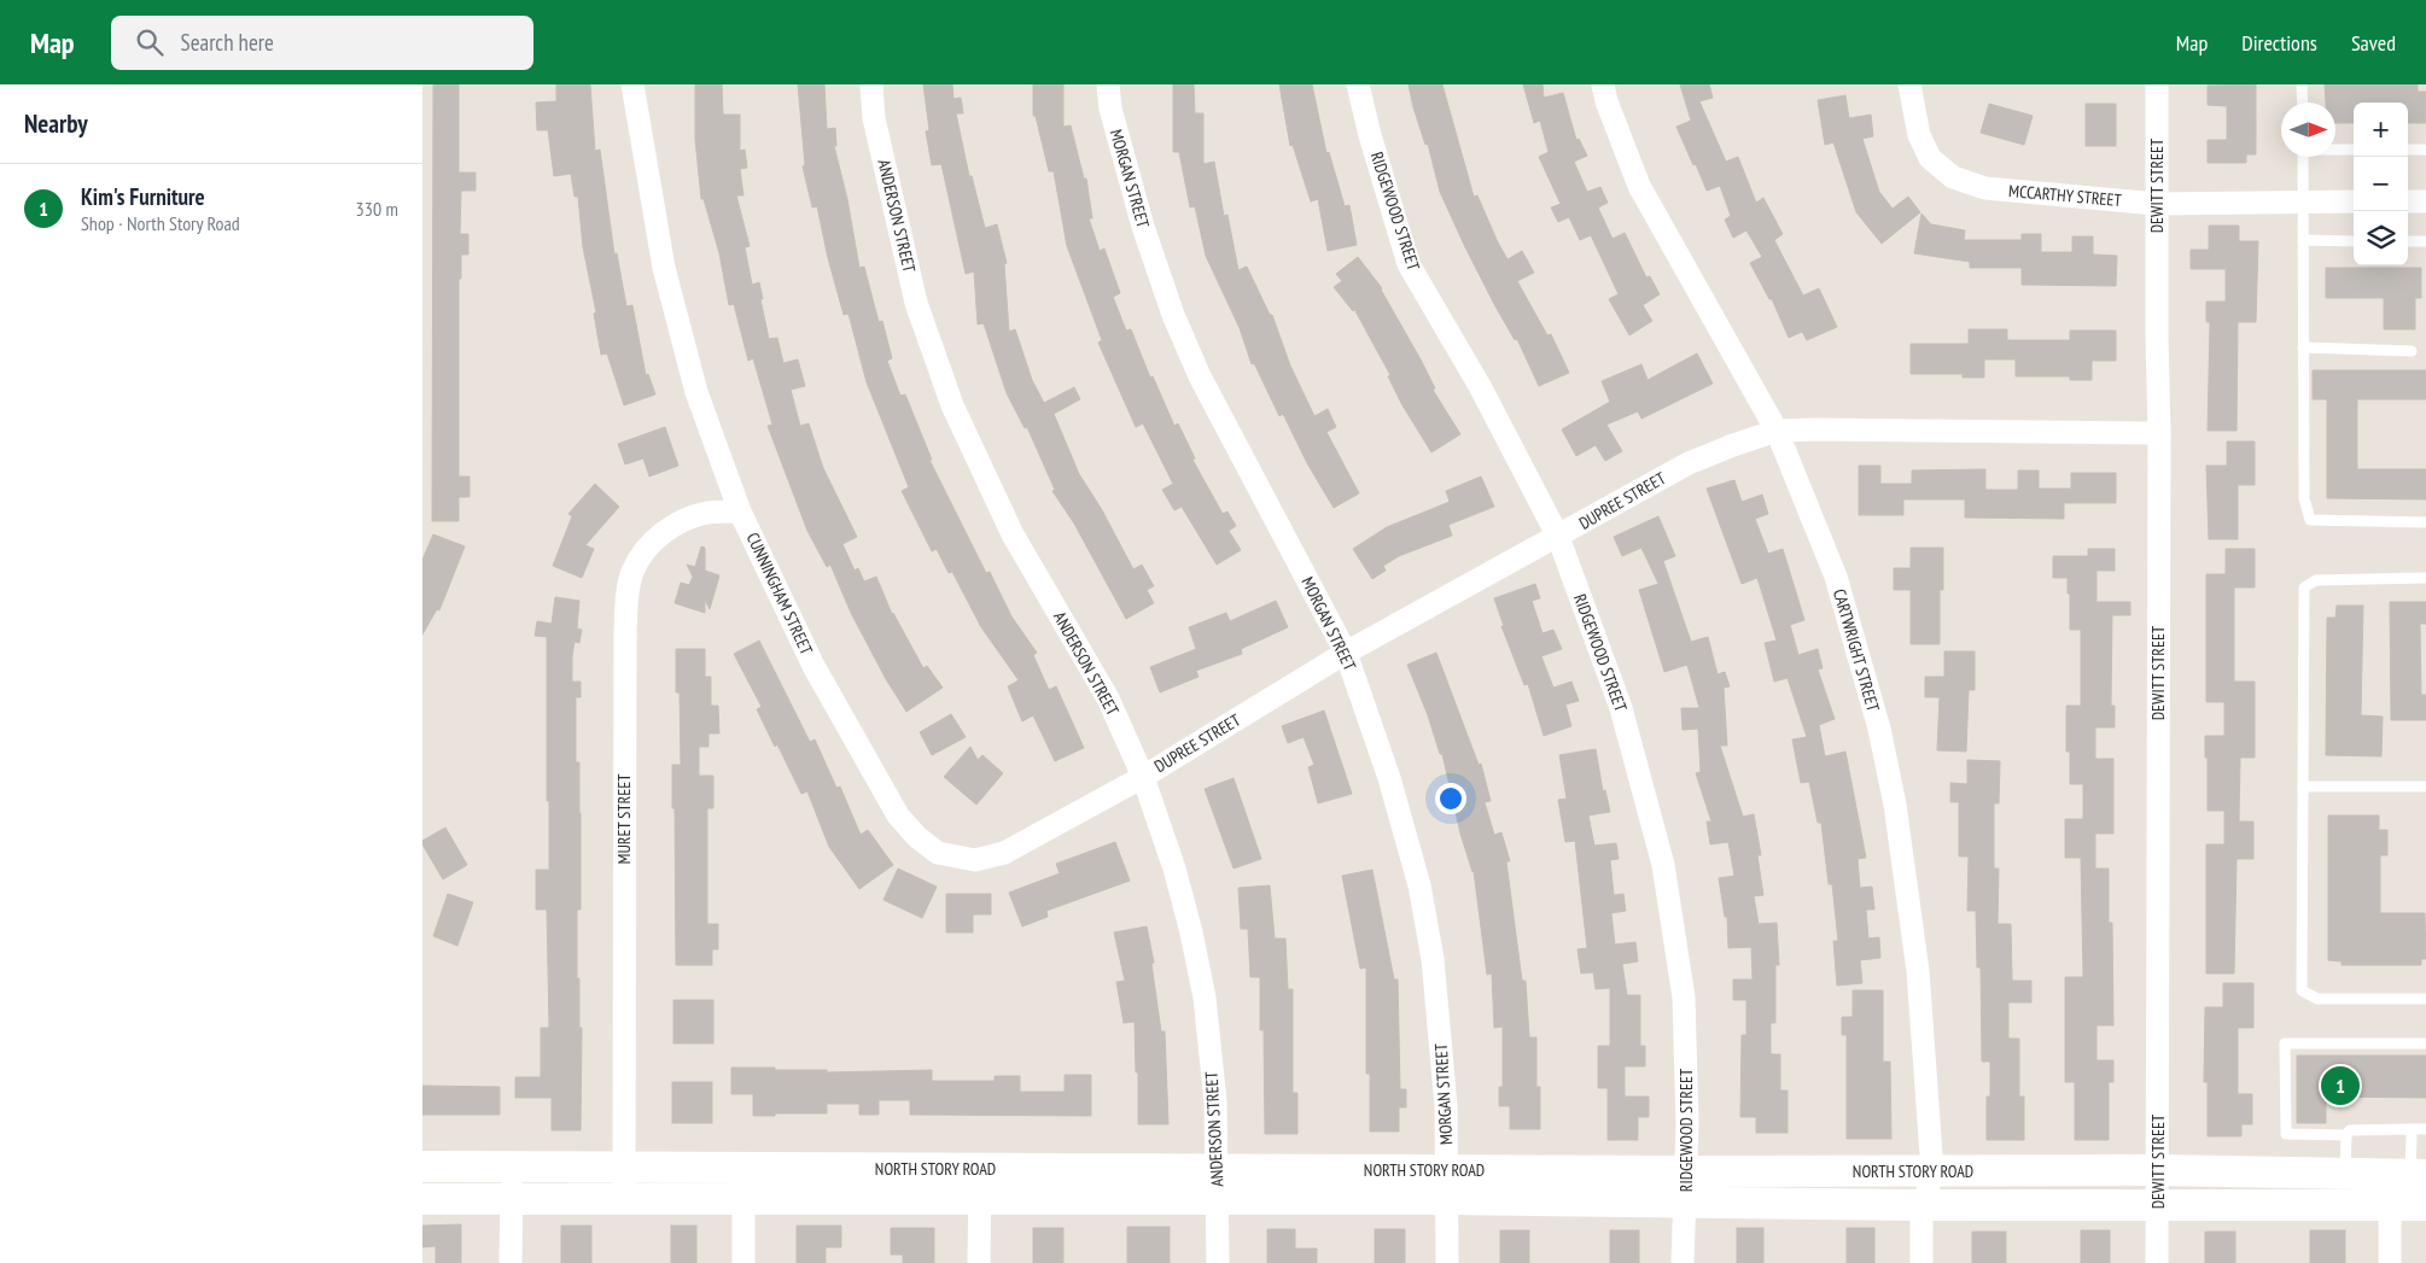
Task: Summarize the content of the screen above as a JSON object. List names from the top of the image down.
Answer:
{
  "streets": {
    "main road": ["NORTH STORY ROAD"],
    "street": [
      "MORGAN STREET",
      "DEWITT STREET",
      "MCCARTHY STREET",
      "RIDGEWOOD STREET",
      "ANDERSON STREET",
      "DUPREE STREET",
      "CUNNINGHAM STREET",
      "CARTWRIGHT STREET",
      "MURET STREET"
    ]
  },
  "crossings": [
    ["MORGAN STREET", "DUPREE STREET"],
    ["MORGAN STREET", "NORTH STORY ROAD"],
    ["DEWITT STREET", "MCCARTHY STREET"],
    ["DEWITT STREET", "DUPREE STREET"],
    ["DEWITT STREET", "NORTH STORY ROAD"],
    ["RIDGEWOOD STREET", "DUPREE STREET"],
    ["RIDGEWOOD STREET", "NORTH STORY ROAD"],
    ["ANDERSON STREET", "DUPREE STREET"],
    ["ANDERSON STREET", "CUNNINGHAM STREET"],
    ["ANDERSON STREET", "NORTH STORY ROAD"],
    ["DUPREE STREET", "CUNNINGHAM STREET"],
    ["DUPREE STREET", "CARTWRIGHT STREET"],
    ["CUNNINGHAM STREET", "MURET STREET"],
    ["CARTWRIGHT STREET", "NORTH STORY ROAD"],
    ["MURET STREET", "NORTH STORY ROAD"]
  ],
  "north": "right",
  "page": {
    "header": "Map",
    "search": "Search here",
    "nav": ["Map", "Directions", "Saved"],
    "heading": "Nearby",
    "map_buttons": ["+", "−"],
    "list": [
      {
        "mark": "1",
        "name": "Kim's Furniture",
        "note": "Shop · North Story Road",
        "value": "330 m"
      }
    ],
    "pins": "1"
  }
}
